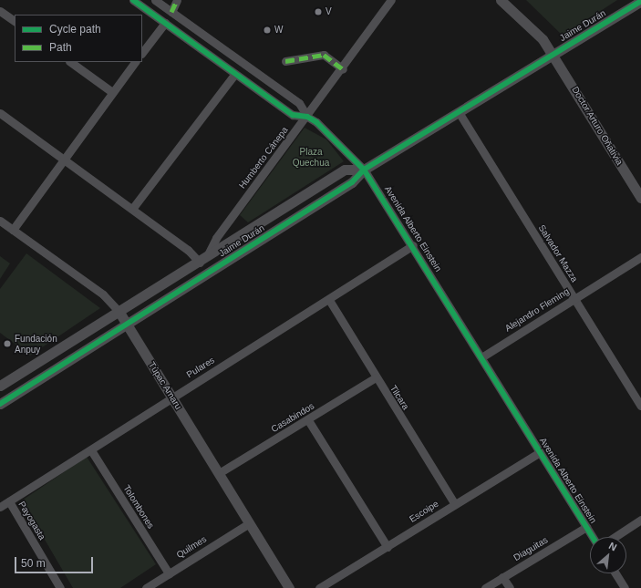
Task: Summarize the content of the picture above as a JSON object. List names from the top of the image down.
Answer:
{
  "streets": {
    "street": [
      "Jaime Durán",
      "Doctor Arturo Oñativia",
      "Humberto Cánepa",
      "Avenida Alberto Einstein",
      "Salvador Mazza",
      "Alejandro Fleming",
      "Pulares",
      "Túpac Amaru",
      "Tilcara",
      "Casabindos",
      "Tolombones",
      "Escoipe",
      "Payogasta",
      "Quilmes",
      "Diaguitas"
    ]
  },
  "crossings": [
    ["Jaime Durán", "Doctor Arturo Oñativia"],
    ["Jaime Durán", "Humberto Cánepa"],
    ["Jaime Durán", "Avenida Alberto Einstein"],
    ["Jaime Durán", "Salvador Mazza"],
    ["Jaime Durán", "Túpac Amaru"],
    ["Humberto Cánepa", "Avenida Alberto Einstein"],
    ["Avenida Alberto Einstein", "Alejandro Fleming"],
    ["Avenida Alberto Einstein", "Pulares"],
    ["Avenida Alberto Einstein", "Escoipe"],
    ["Avenida Alberto Einstein", "Diaguitas"],
    ["Salvador Mazza", "Alejandro Fleming"],
    ["Pulares", "Túpac Amaru"],
    ["Pulares", "Tilcara"],
    ["Pulares", "Tolombones"],
    ["Pulares", "Payogasta"],
    ["Túpac Amaru", "Casabindos"],
    ["Túpac Amaru", "Quilmes"],
    ["Tilcara", "Casabindos"],
    ["Tilcara", "Escoipe"],
    ["Tolombones", "Quilmes"]
  ],
  "parks": ["Plaza Quechua"],
  "places": ["V", "W", "Fundación Anpuy"],
  "legend": ["Cycle path", "Path"],
  "scale_bar": "50 m",
  "north": "top right"
}
